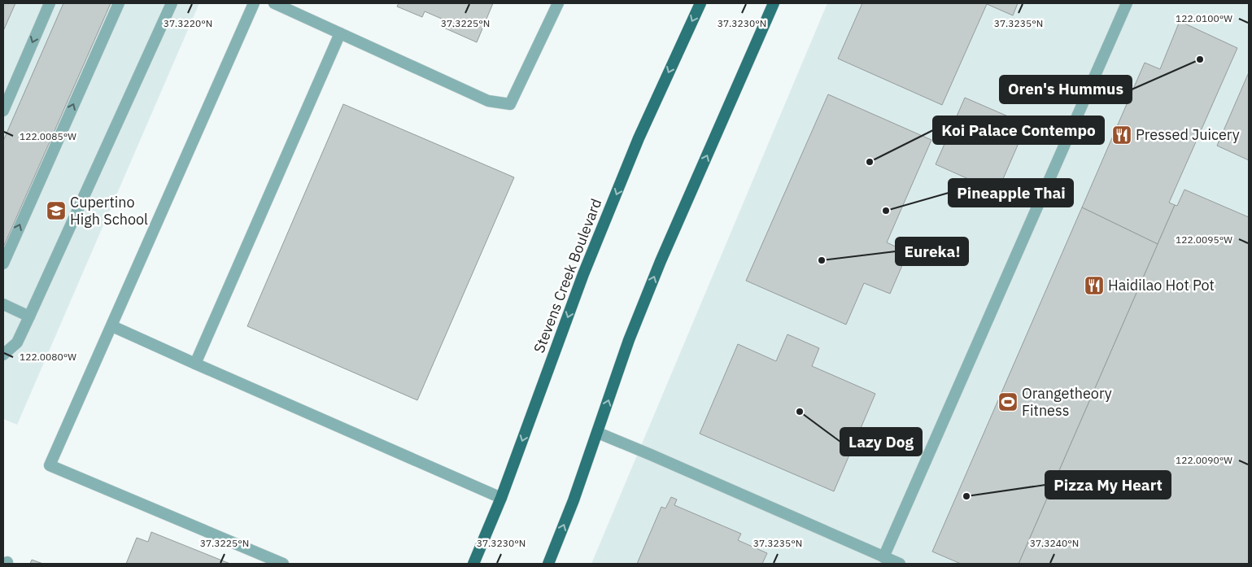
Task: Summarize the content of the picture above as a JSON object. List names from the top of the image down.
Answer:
{
  "streets": {
    "main road": ["Stevens Creek Boulevard"]
  },
  "places": {
    "other": [
      "Oren's Hummus",
      "Koi Palace Contempo",
      "Pineapple Thai",
      "Eureka!",
      "Lazy Dog",
      "Pizza My Heart"
    ],
    "restaurant": ["Pressed Juicery", "Haidilao Hot Pot"],
    "school or university": ["Cupertino High School"],
    "sports": ["Orangetheory Fitness"]
  },
  "coordinates": [
    "122.0100°W",
    "37.3220°N",
    "37.3225°N",
    "37.3230°N",
    "37.3235°N",
    "122.0085°W",
    "122.0095°W",
    "122.0080°W",
    "122.0090°W",
    "37.3240°N"
  ]
}
